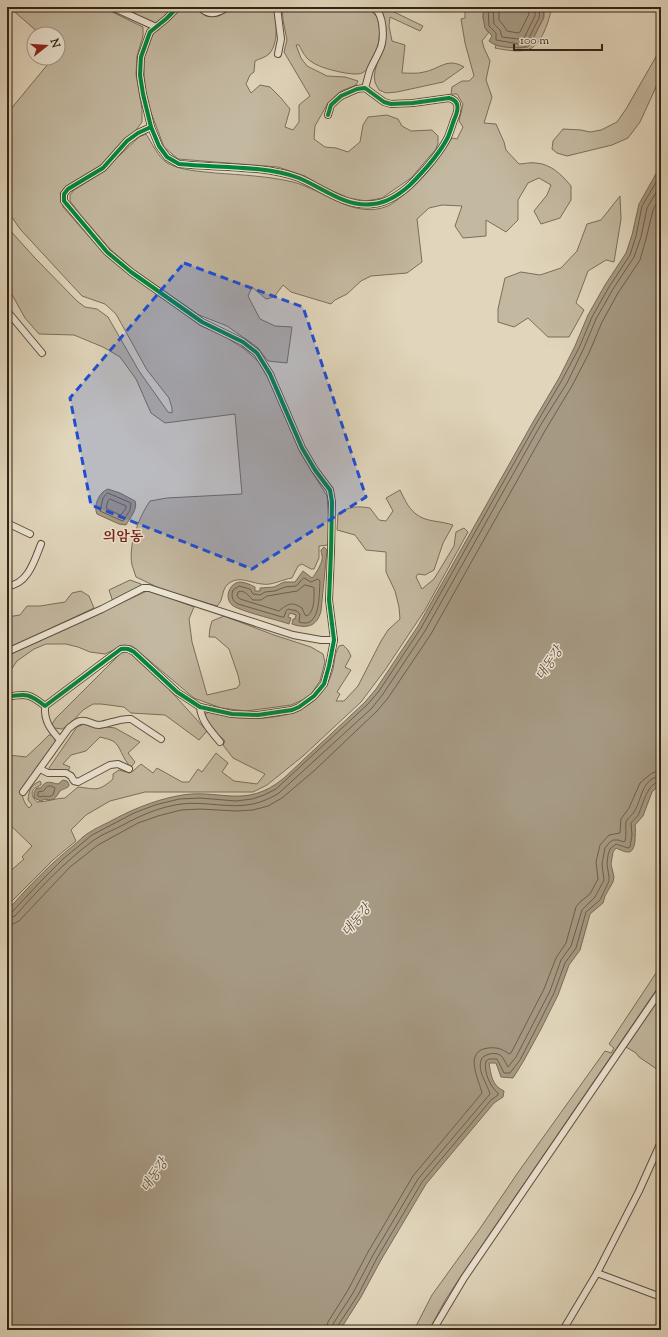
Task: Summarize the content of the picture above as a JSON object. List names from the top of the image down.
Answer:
{
  "districts": ["의암동"],
  "water": ["대동강"],
  "scale_bar": "100 m",
  "north": "right"
}
